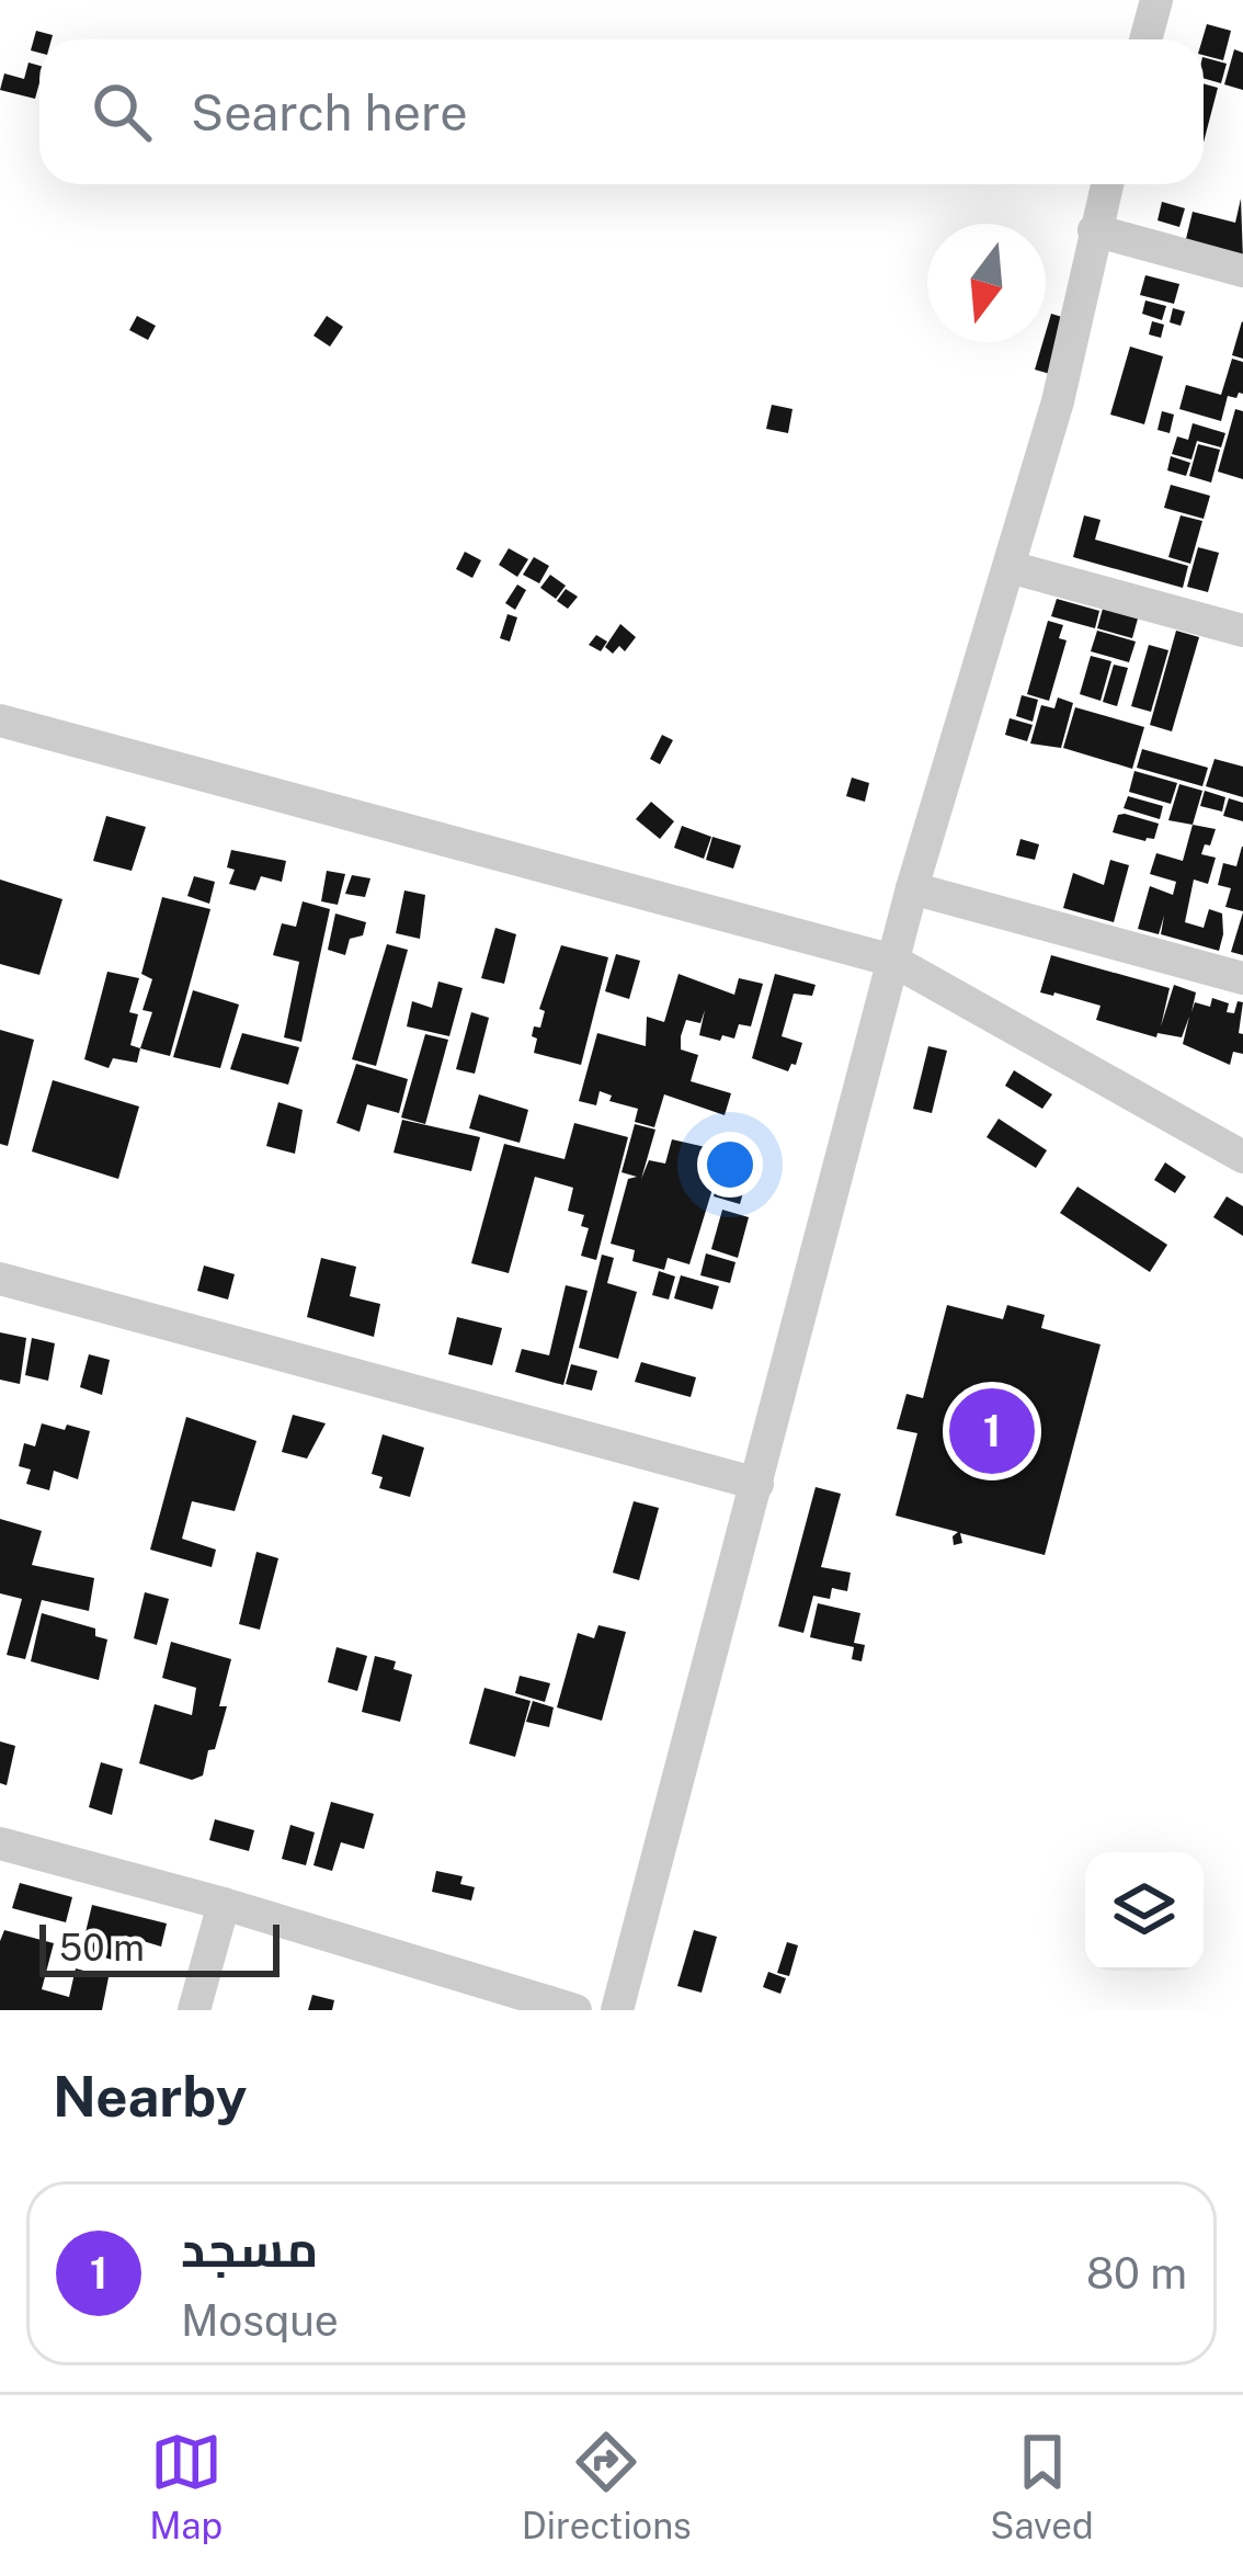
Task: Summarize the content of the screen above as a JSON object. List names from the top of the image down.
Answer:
{
  "scale_bar": "50 m",
  "north": "bottom",
  "page": {
    "search": "Search here",
    "pins": "1",
    "scale": "50 m",
    "heading": "Nearby",
    "list": [
      {
        "mark": "1",
        "name": "مسجد",
        "note": "Mosque",
        "value": "80 m"
      }
    ],
    "nav": ["Map", "Directions", "Saved"]
  }
}
